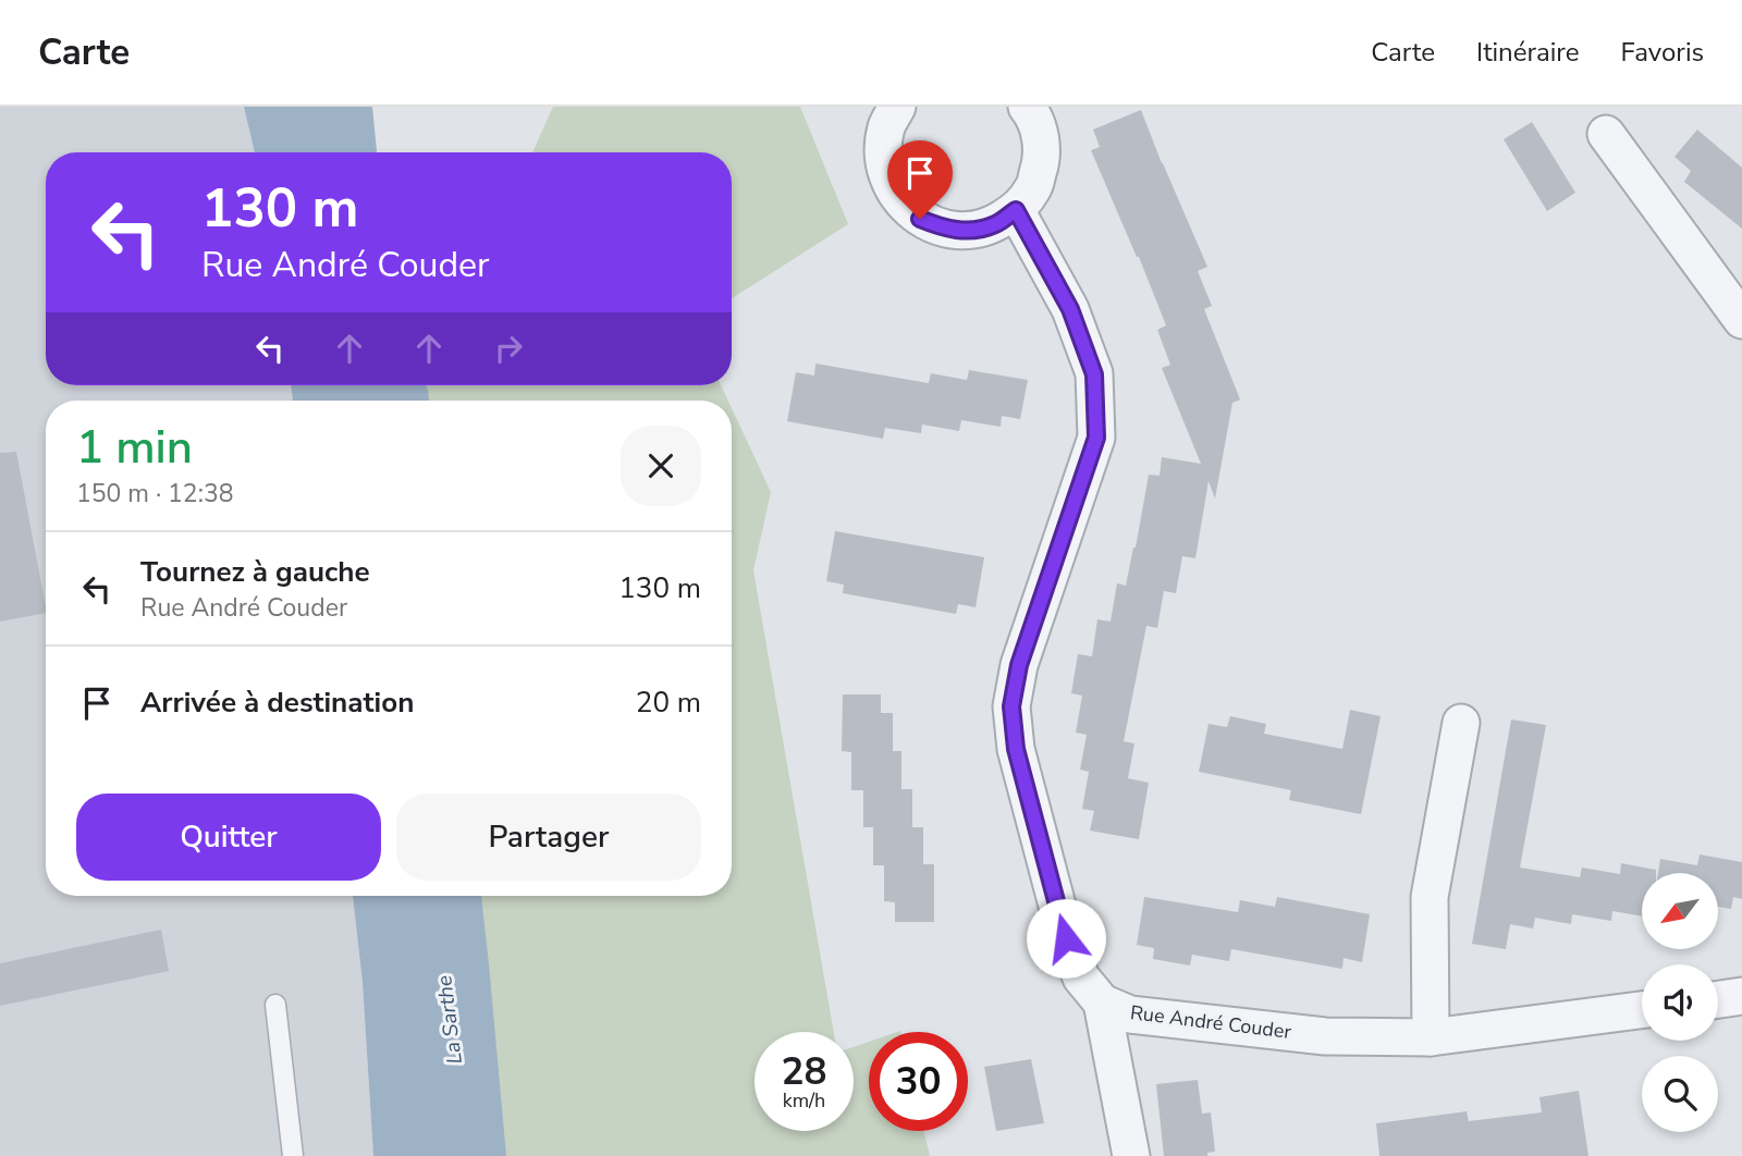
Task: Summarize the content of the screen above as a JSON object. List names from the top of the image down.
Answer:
{
  "streets": {
    "street": ["Rue André Couder"]
  },
  "water": ["La Sarthe"],
  "north": "bottom left",
  "page": {
    "header": "Carte",
    "nav": ["Carte", "Itinéraire", "Favoris"],
    "turn": ["130 m", "Rue André Couder"],
    "heading": ["1 min", "150 m · 12:38"],
    "list": [
      {
        "name": "Tournez à gauche",
        "note": "Rue André Couder",
        "value": "130 m"
      },
      {
        "name": "Arrivée à destination",
        "value": "20 m"
      }
    ],
    "buttons": ["Quitter", "Partager"],
    "speed": "28 km/h",
    "limit": "30"
  }
}
